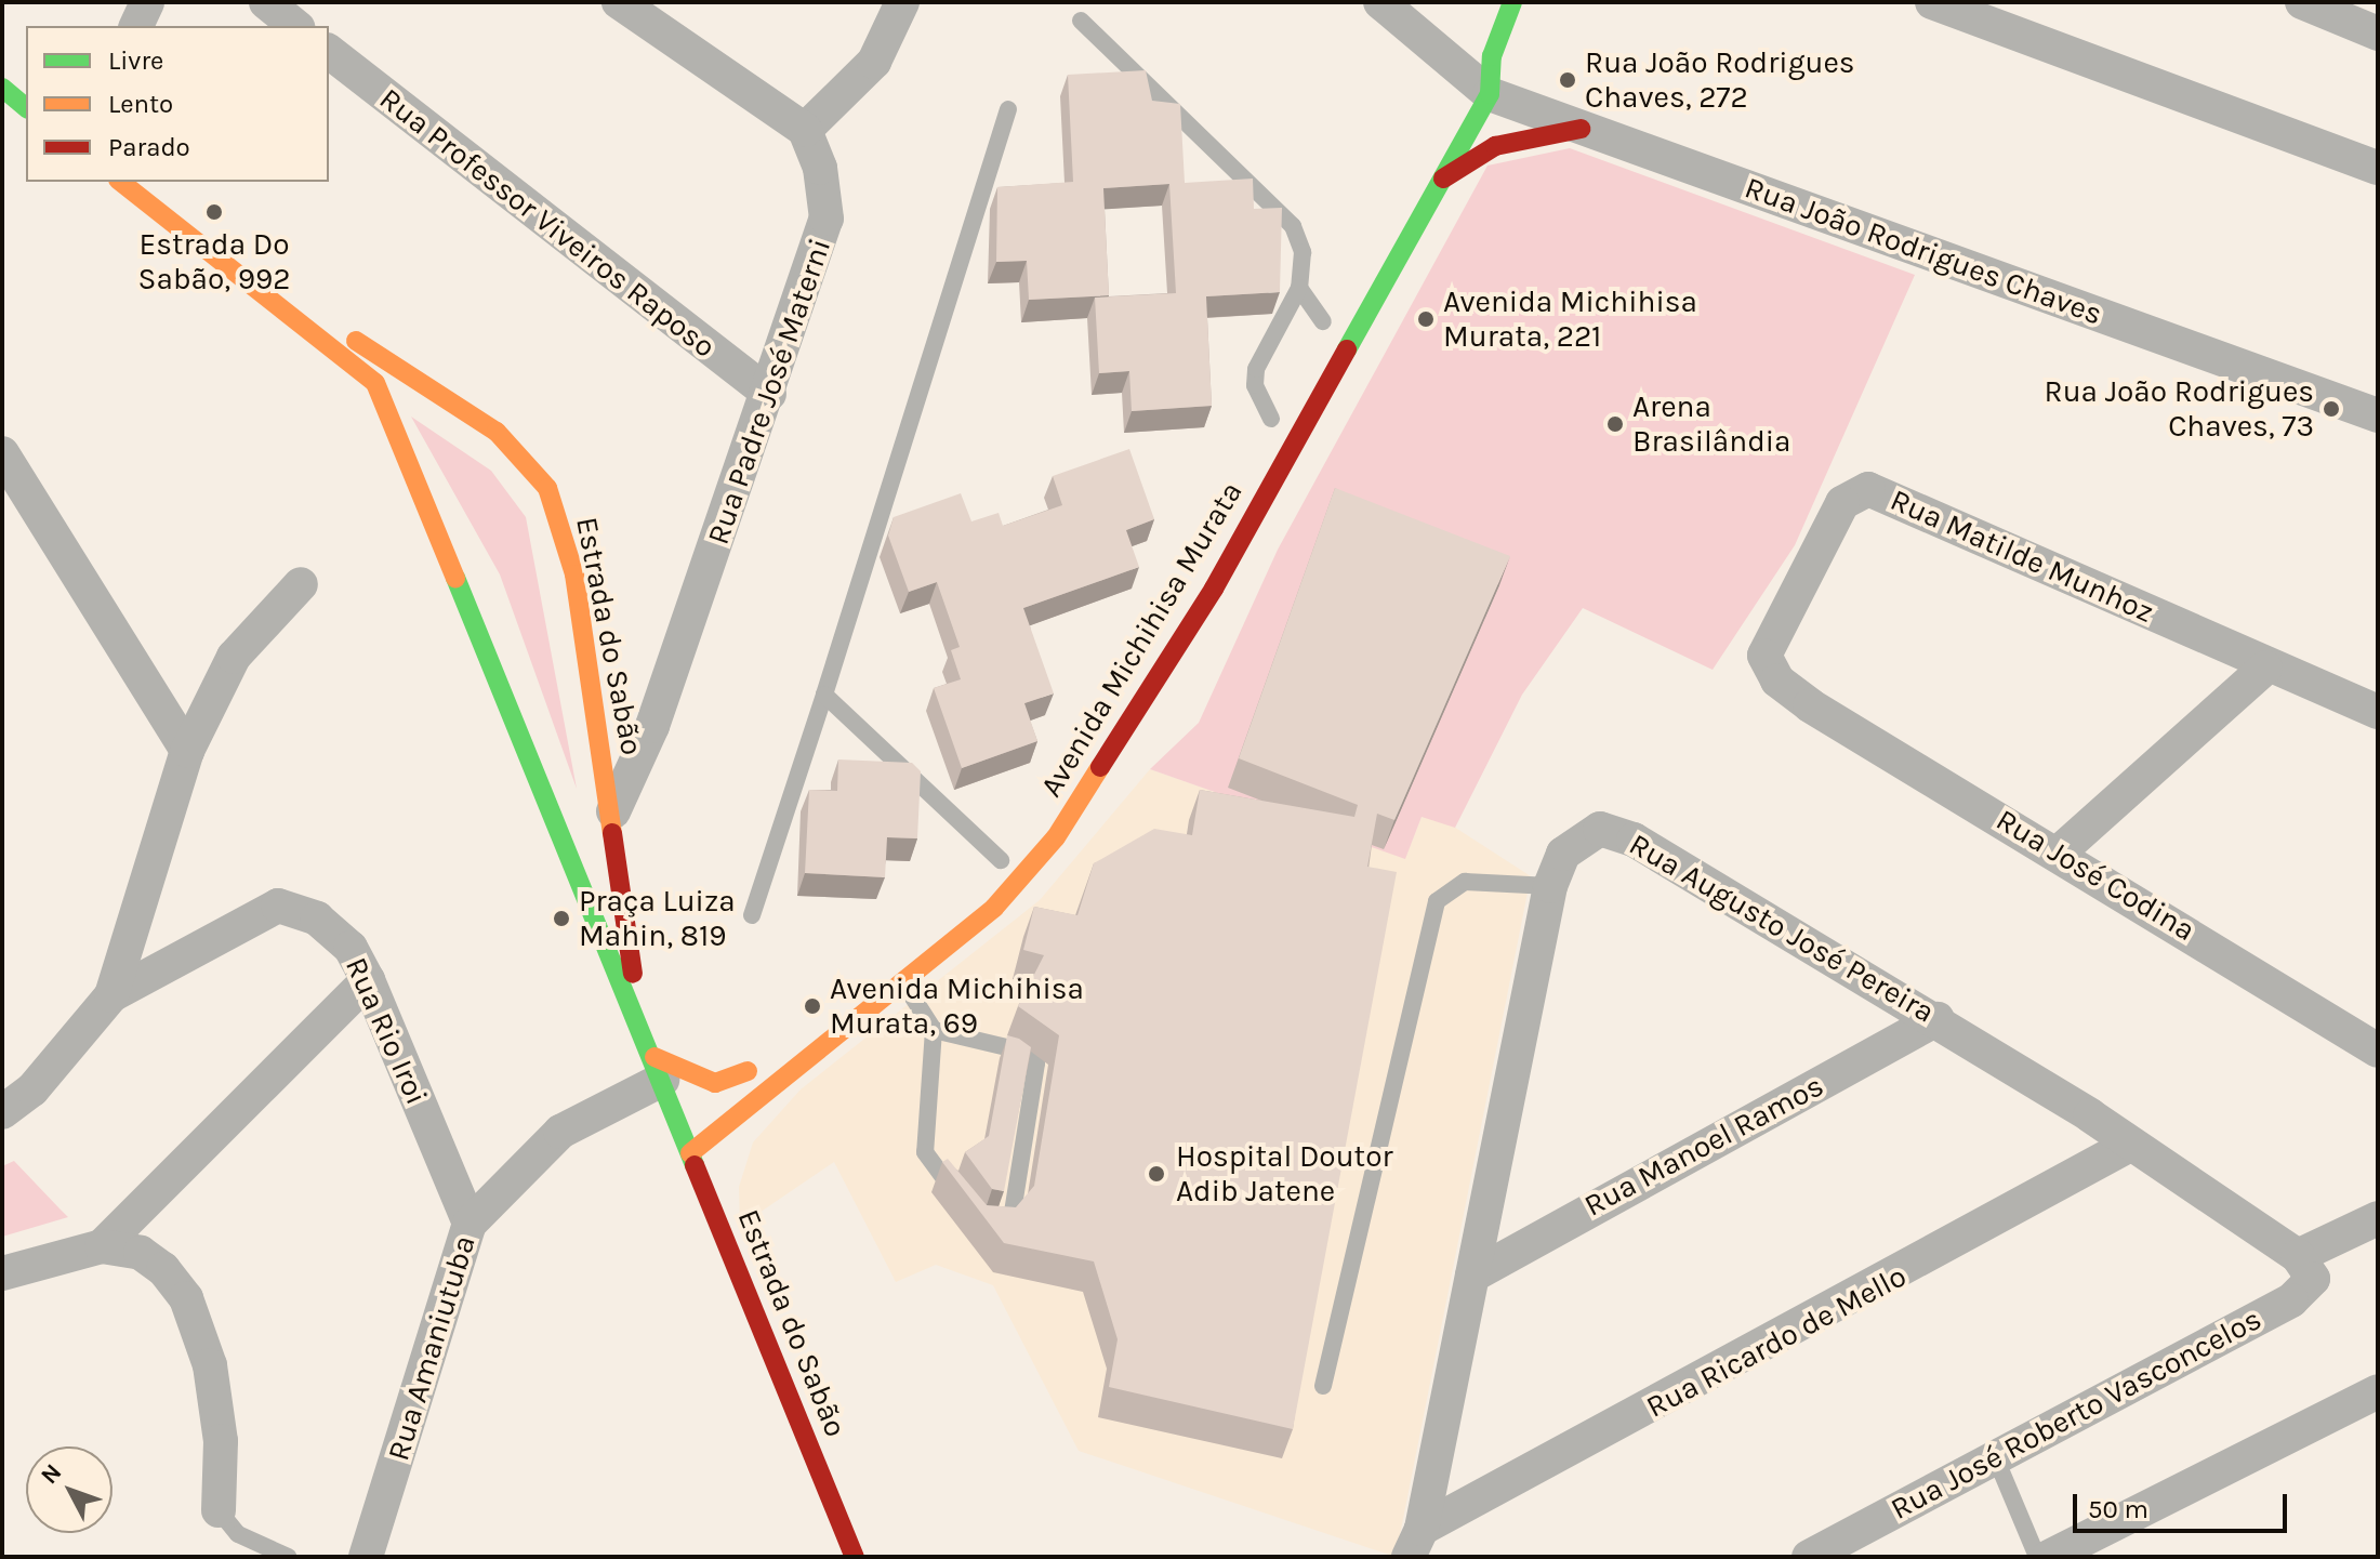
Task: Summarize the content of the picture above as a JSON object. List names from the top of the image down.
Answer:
{
  "streets": {
    "street": [
      "Rua Professor Viveiros Raposo",
      "Rua João Rodrigues Chaves",
      "Rua Padre José Materni",
      "Rua Matilde Munhoz",
      "Estrada do Sabão",
      "Avenida Michihisa Murata",
      "Rua José Codina",
      "Rua Augusto José Pereira",
      "Rua Rio Iroi",
      "Rua Manoel Ramos",
      "Rua Ricardo de Mello",
      "Rua Amaniutuba",
      "Rua José Roberto Vasconcelos"
    ]
  },
  "crossings": [
    ["Rua Professor Viveiros Raposo", "Rua Padre José Materni"],
    ["Rua João Rodrigues Chaves", "Avenida Michihisa Murata"],
    ["Rua Padre José Materni", "Estrada do Sabão"],
    ["Rua Matilde Munhoz", "Rua José Codina"],
    ["Estrada do Sabão", "Avenida Michihisa Murata"],
    ["Estrada do Sabão", "Rua Amaniutuba"],
    ["Rua Augusto José Pereira", "Rua Manoel Ramos"],
    ["Rua Augusto José Pereira", "Rua Ricardo de Mello"],
    ["Rua Augusto José Pereira", "Rua José Roberto Vasconcelos"],
    ["Rua Rio Iroi", "Rua Amaniutuba"]
  ],
  "places": [
    "Rua João Rodrigues Chaves, 272",
    "Estrada Do Sabão, 992",
    "Avenida Michihisa Murata, 221",
    "Rua João Rodrigues Chaves, 73",
    "Arena Brasilândia",
    "Praça Luiza Mahin, 819",
    "Avenida Michihisa Murata, 69",
    "Hospital Doutor Adib Jatene"
  ],
  "legend": ["Livre", "Lento", "Parado"],
  "scale_bar": "50 m",
  "north": "top left"
}
